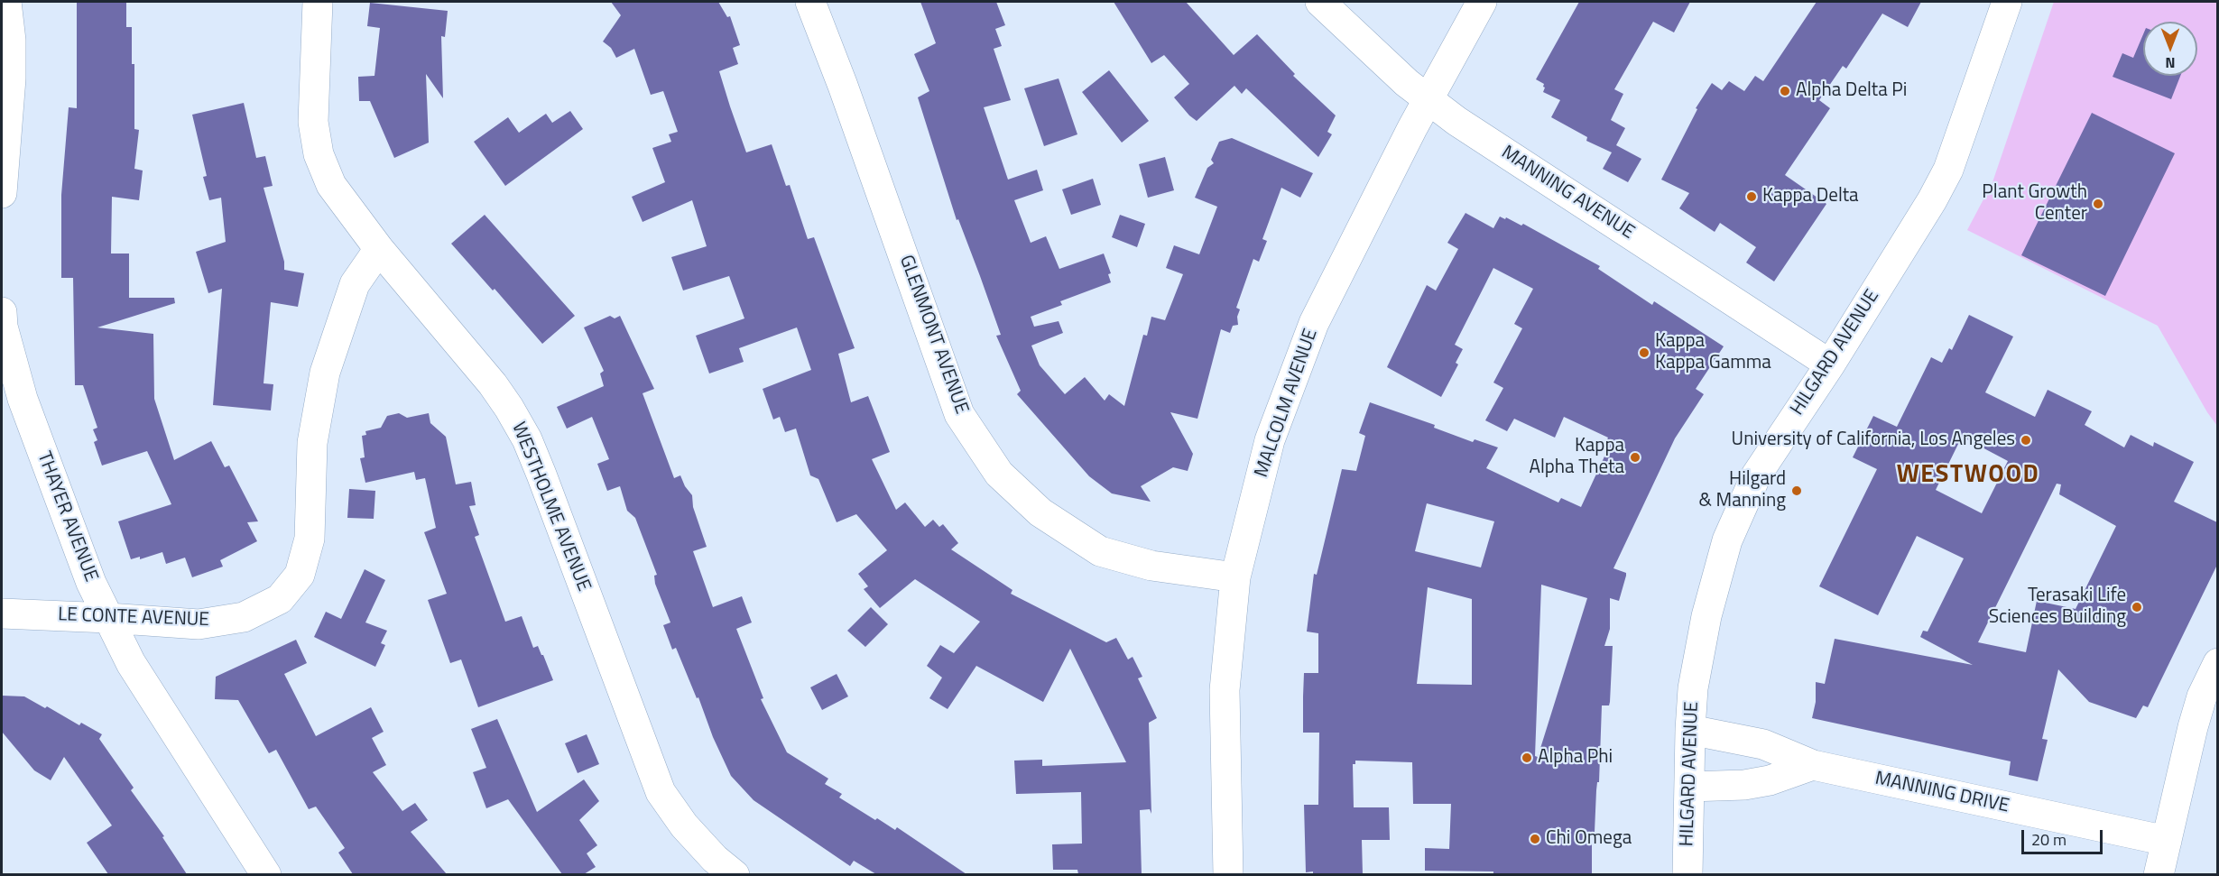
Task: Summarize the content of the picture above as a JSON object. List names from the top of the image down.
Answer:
{
  "streets": {
    "street": [
      "MANNING AVENUE",
      "GLENMONT AVENUE",
      "HILGARD AVENUE",
      "MALCOLM AVENUE",
      "WESTHOLME AVENUE",
      "THAYER AVENUE",
      "LE CONTE AVENUE",
      "MANNING DRIVE"
    ]
  },
  "crossings": [
    ["MANNING AVENUE", "HILGARD AVENUE"],
    ["MANNING AVENUE", "MALCOLM AVENUE"],
    ["GLENMONT AVENUE", "MALCOLM AVENUE"],
    ["HILGARD AVENUE", "MANNING DRIVE"],
    ["WESTHOLME AVENUE", "LE CONTE AVENUE"],
    ["THAYER AVENUE", "LE CONTE AVENUE"]
  ],
  "districts": ["WESTWOOD"],
  "places": [
    "Alpha Delta Pi",
    "Kappa Delta",
    "Plant Growth Center",
    "Kappa Kappa Gamma",
    "University of California, Los Angeles",
    "Kappa Alpha Theta",
    "Hilgard & Manning",
    "Terasaki Life Sciences Building",
    "Alpha Phi",
    "Chi Omega"
  ],
  "scale_bar": "20 m",
  "north": "bottom"
}
